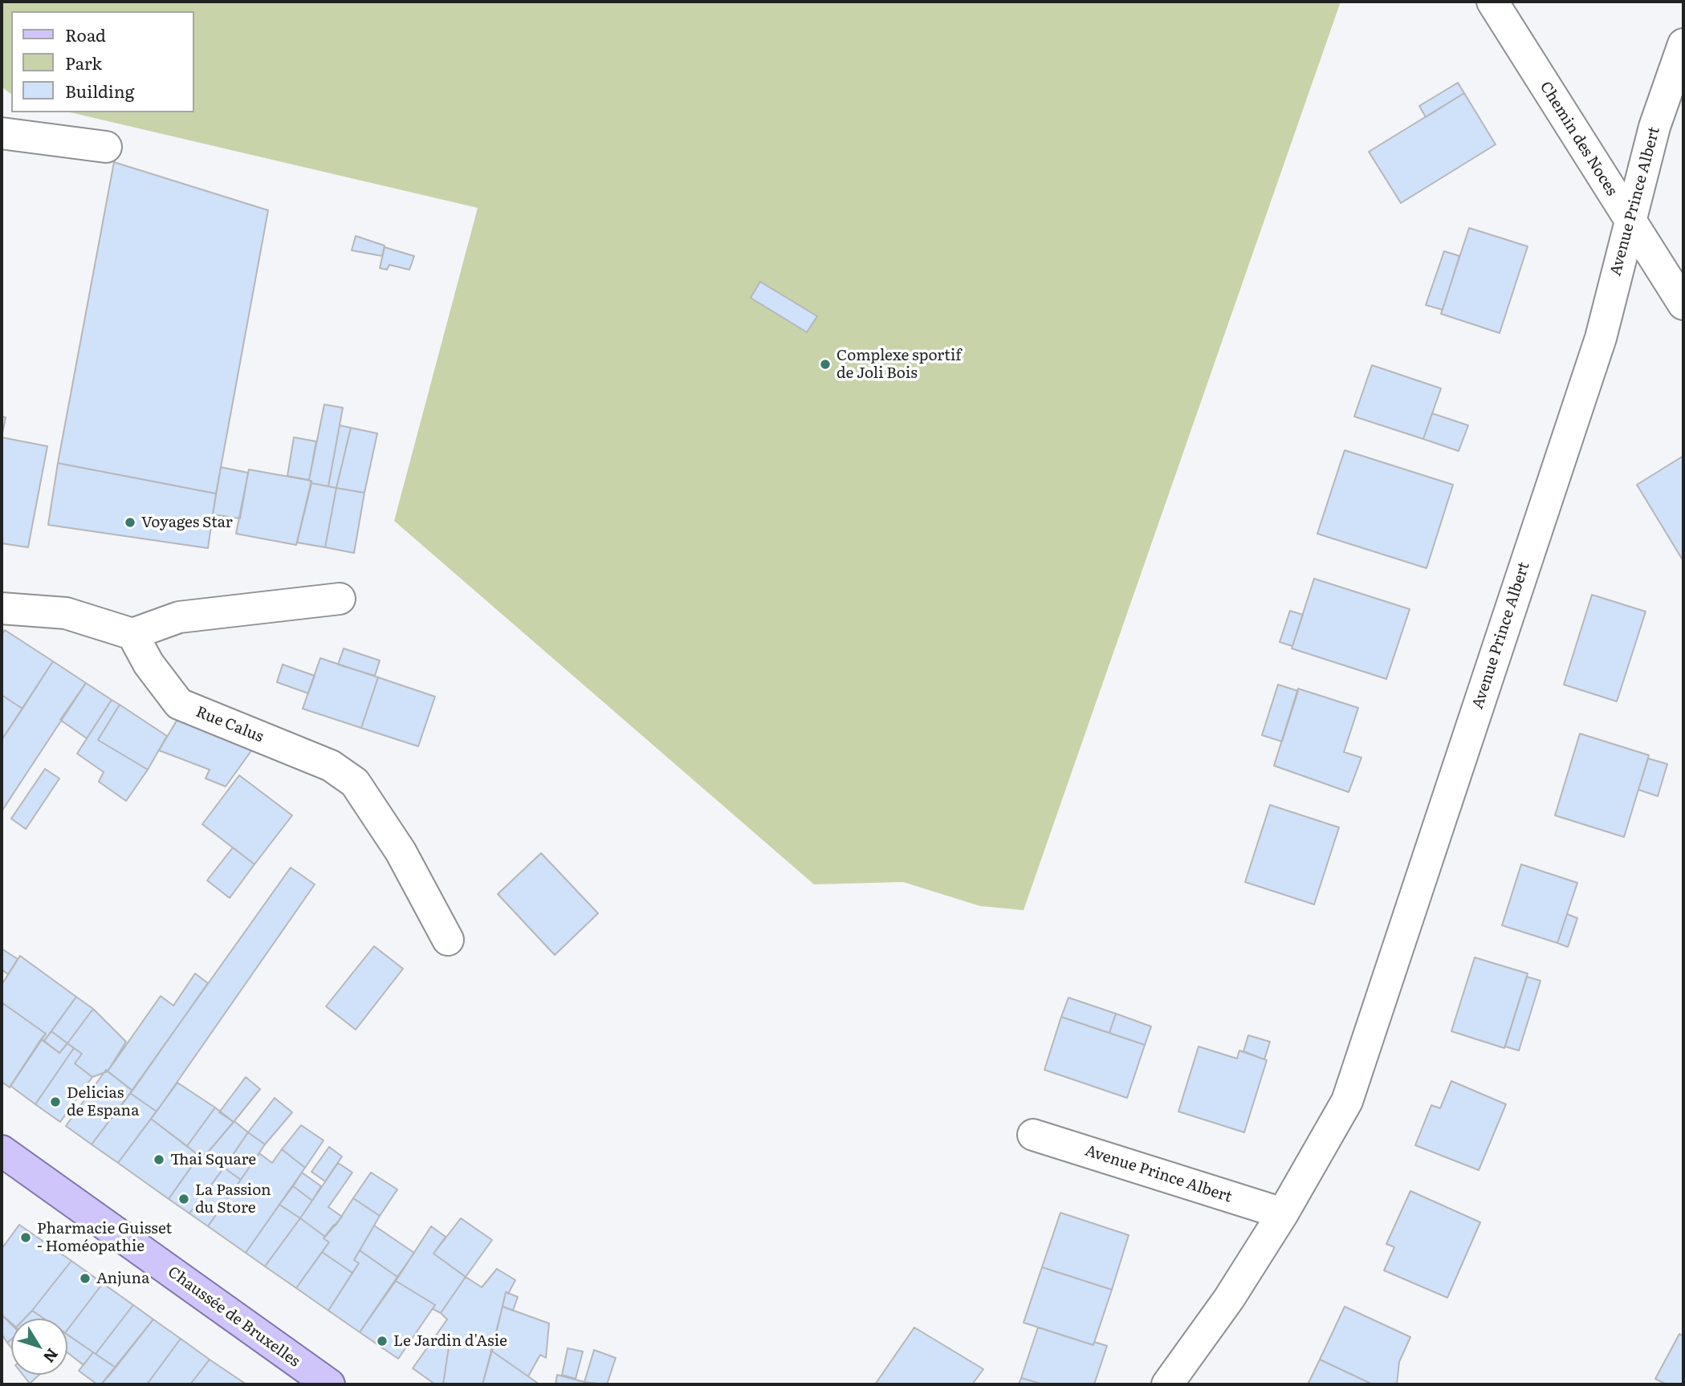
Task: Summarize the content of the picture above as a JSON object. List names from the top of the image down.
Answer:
{
  "streets": {
    "main road": ["Chaussée de Bruxelles"],
    "street": ["Chemin des Noces", "Avenue Prince Albert", "Rue Calus"]
  },
  "crossings": [
    ["Chemin des Noces", "Avenue Prince Albert"]
  ],
  "places": [
    "Complexe sportif de Joli Bois",
    "Voyages Star",
    "Delicias de Espana",
    "Thai Square",
    "La Passion du Store",
    "Pharmacie Guisset - Homéopathie",
    "Anjuna",
    "Le Jardin d'Asie"
  ],
  "legend": ["Road", "Park", "Building"],
  "north": "bottom right"
}
